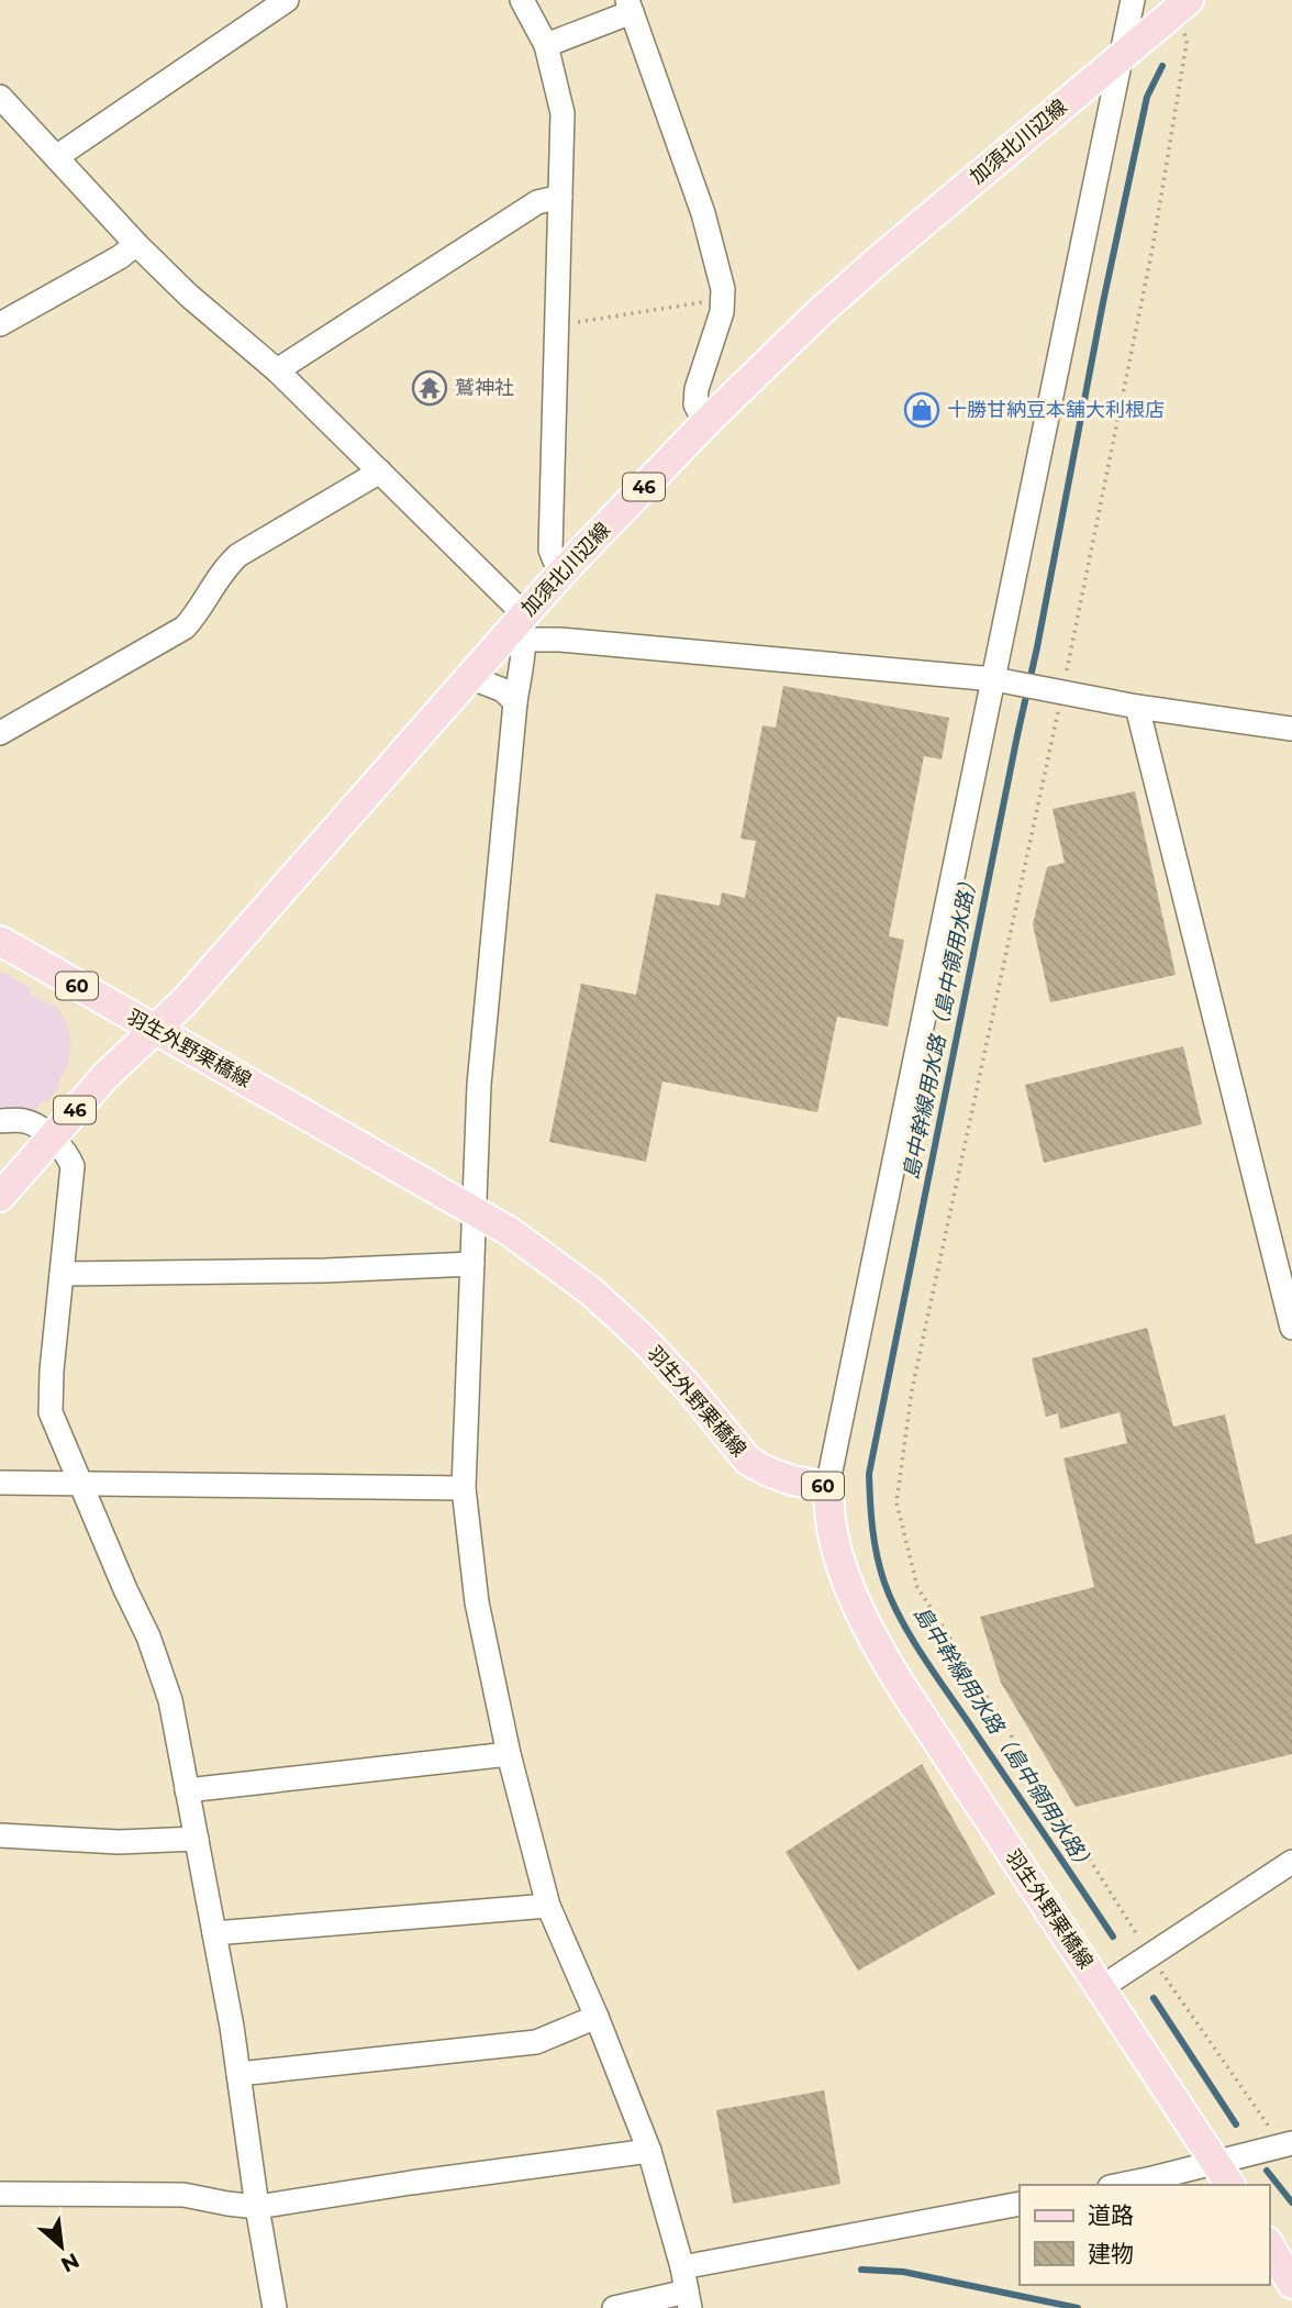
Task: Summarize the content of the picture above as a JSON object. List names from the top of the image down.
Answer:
{
  "streets": {
    "main road": [
      "加須北川辺線",
      "46",
      "60",
      "羽生外野栗橋線"
    ]
  },
  "crossings": [
    ["加須北川辺線", "羽生外野栗橋線"]
  ],
  "water": ["島中幹線用水路（島中領用水路）"],
  "places": {
    "temple": ["鷲神社"],
    "shop": ["十勝甘納豆本舗大利根店"]
  },
  "legend": ["道路", "建物"],
  "north": "bottom right"
}
